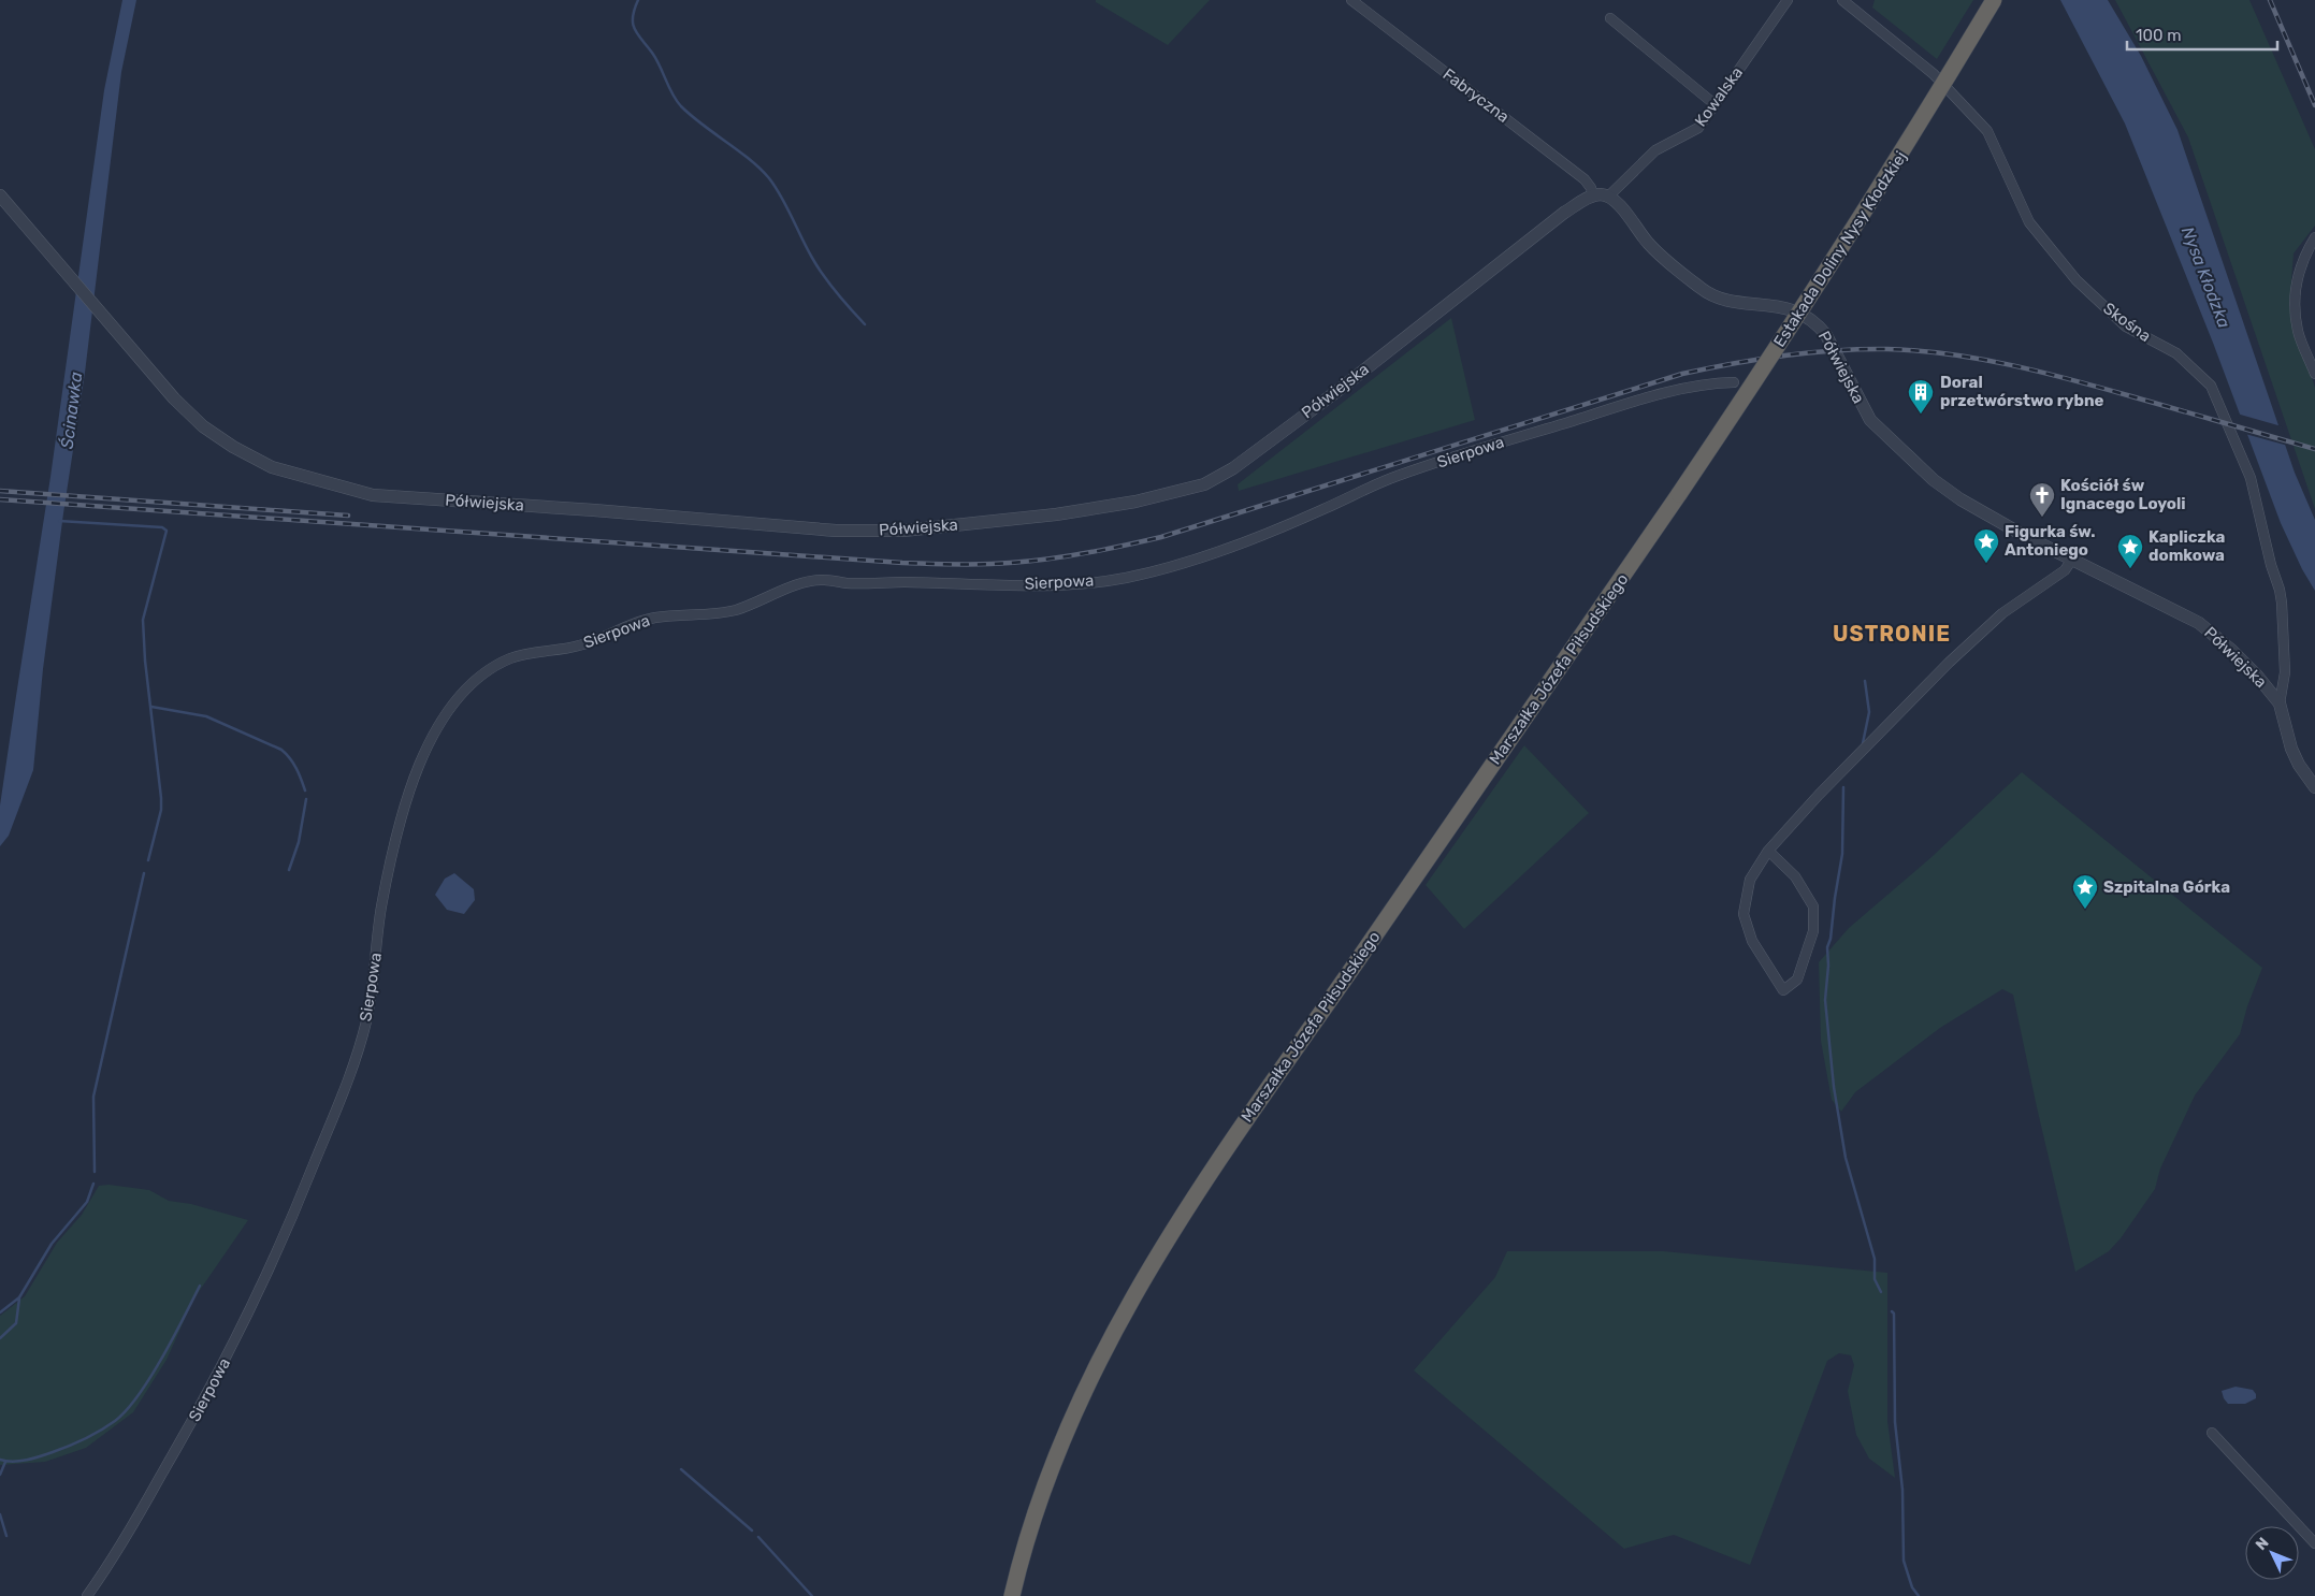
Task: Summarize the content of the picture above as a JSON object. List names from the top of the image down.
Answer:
{
  "streets": {
    "highway": ["Estakada Doliny Nysy Kłodzkiej", "Marszałka Józefa Piłsudskiego"],
    "street": [
      "Fabryczna",
      "Kowalska",
      "Skośna",
      "Półwiejska",
      "Sierpowa"
    ]
  },
  "crossings": [
    ["Fabryczna", "Półwiejska"],
    ["Kowalska", "Półwiejska"],
    ["Estakada Doliny Nysy Kłodzkiej", "Marszałka Józefa Piłsudskiego"],
    ["Skośna", "Półwiejska"]
  ],
  "districts": ["USTRONIE"],
  "water": ["Nysa Kłodzka", "Ścinawka"],
  "places": {
    "building": ["Doral przetwórstwo rybne"],
    "church": ["Kościół św Ignacego Loyoli"],
    "place": ["Figurka św. Antoniego", "Kapliczka domkowa", "Szpitalna Górka"]
  },
  "scale_bar": "100 m",
  "north": "top left"
}
